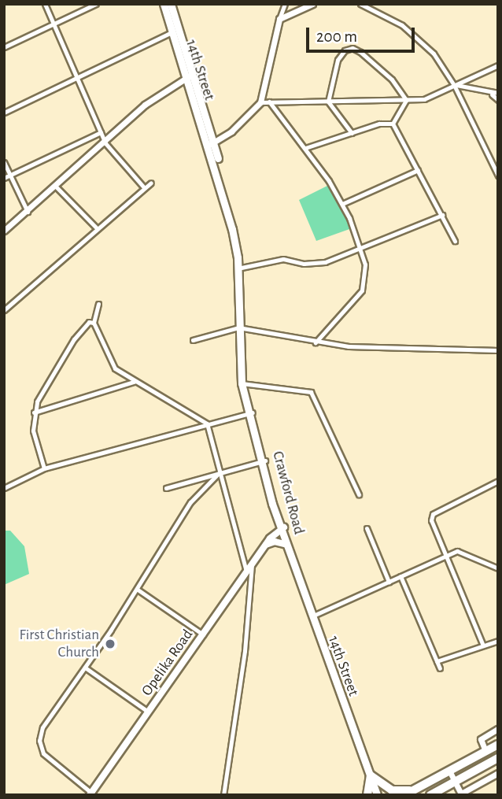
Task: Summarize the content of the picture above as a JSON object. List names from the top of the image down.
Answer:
{
  "streets": {
    "main road": ["14th Street", "Crawford Road", "Opelika Road"]
  },
  "crossings": [
    ["14th Street", "Crawford Road"],
    ["Crawford Road", "Opelika Road"]
  ],
  "places": ["First Christian Church"],
  "scale_bar": "200 m"
}
